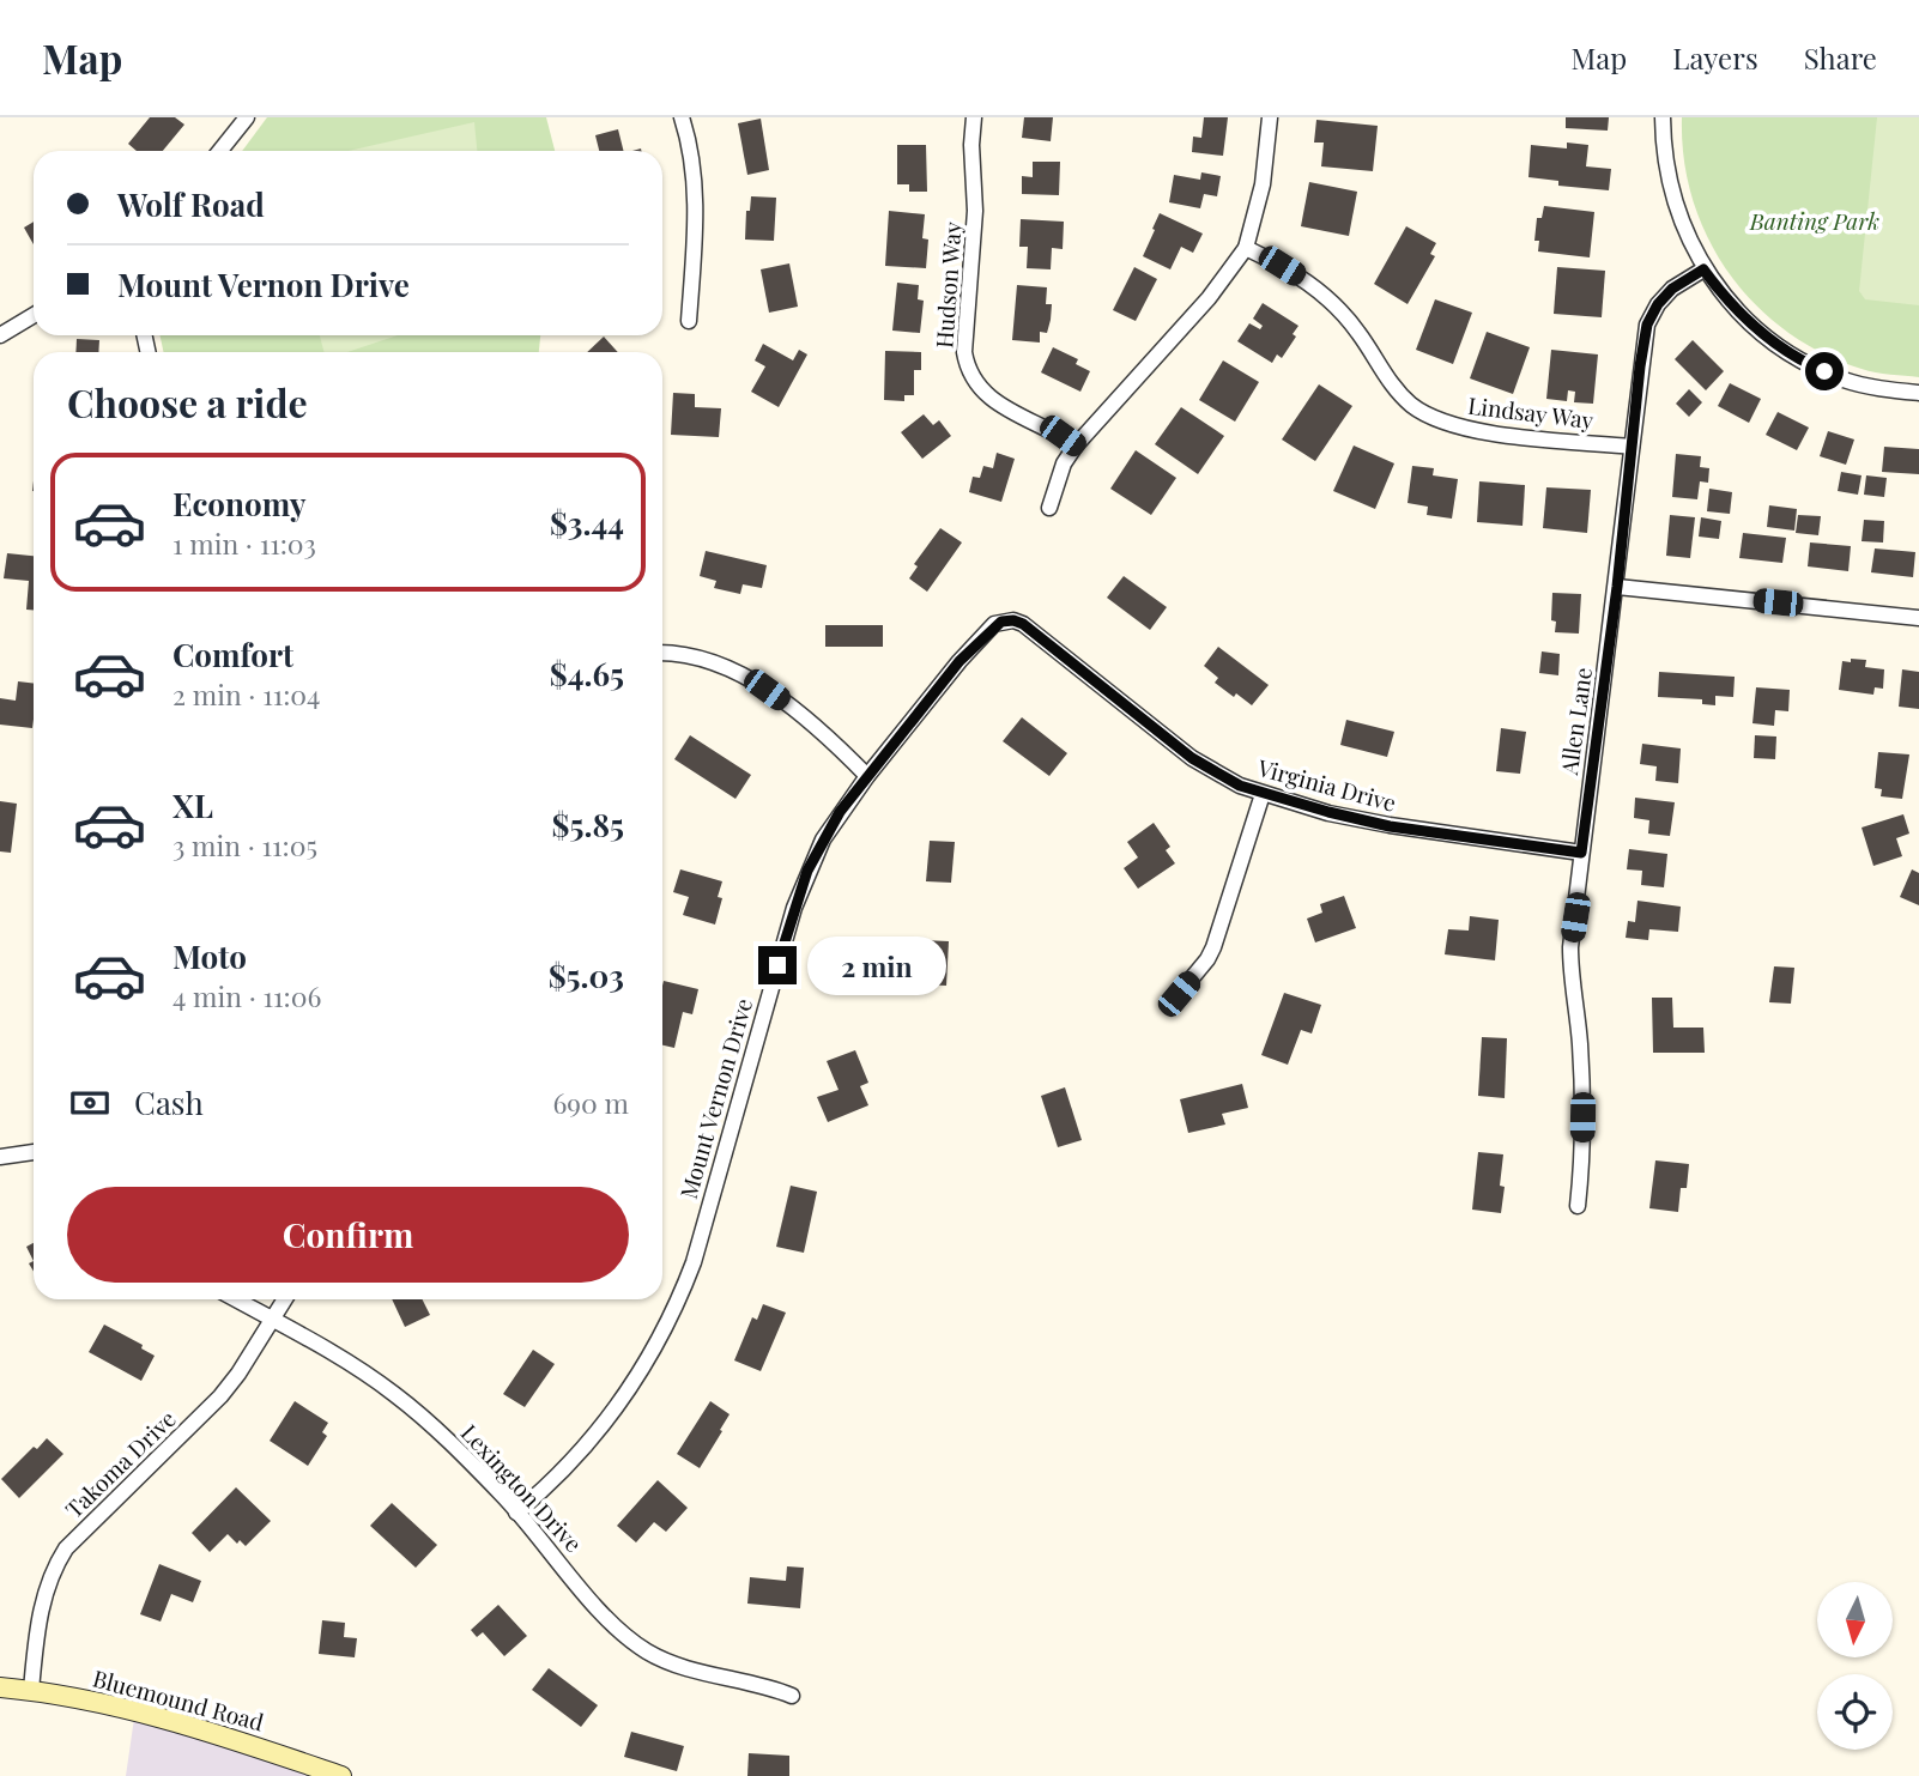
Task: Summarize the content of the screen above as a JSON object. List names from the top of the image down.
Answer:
{
  "streets": {
    "main road": ["Bluemound Road"],
    "street": [
      "Hudson Way",
      "Lindsay Way",
      "Allen Lane",
      "Virginia Drive",
      "Mount Vernon Drive",
      "Takoma Drive",
      "Lexington Drive"
    ]
  },
  "crossings": [
    ["Lindsay Way", "Allen Lane"],
    ["Allen Lane", "Virginia Drive"],
    ["Virginia Drive", "Mount Vernon Drive"],
    ["Mount Vernon Drive", "Lexington Drive"],
    ["Takoma Drive", "Lexington Drive"],
    ["Takoma Drive", "Bluemound Road"]
  ],
  "parks": ["Banting Park"],
  "north": "bottom",
  "page": {
    "header": "Map",
    "nav": ["Map", "Layers", "Share"],
    "banner": ["Wolf Road", "Mount Vernon Drive"],
    "heading": "Choose a ride",
    "list": [
      {
        "name": "Economy",
        "note": "1 min · 11:03",
        "value": "$3.44"
      },
      {
        "name": "Comfort",
        "note": "2 min · 11:04",
        "value": "$4.65"
      },
      {
        "name": "XL",
        "note": "3 min · 11:05",
        "value": "$5.85"
      },
      {
        "name": "Moto",
        "note": "4 min · 11:06",
        "value": "$5.03"
      }
    ],
    "bubble": "2 min",
    "pay": ["Cash", "690 m"],
    "buttons": "Confirm"
  }
}
